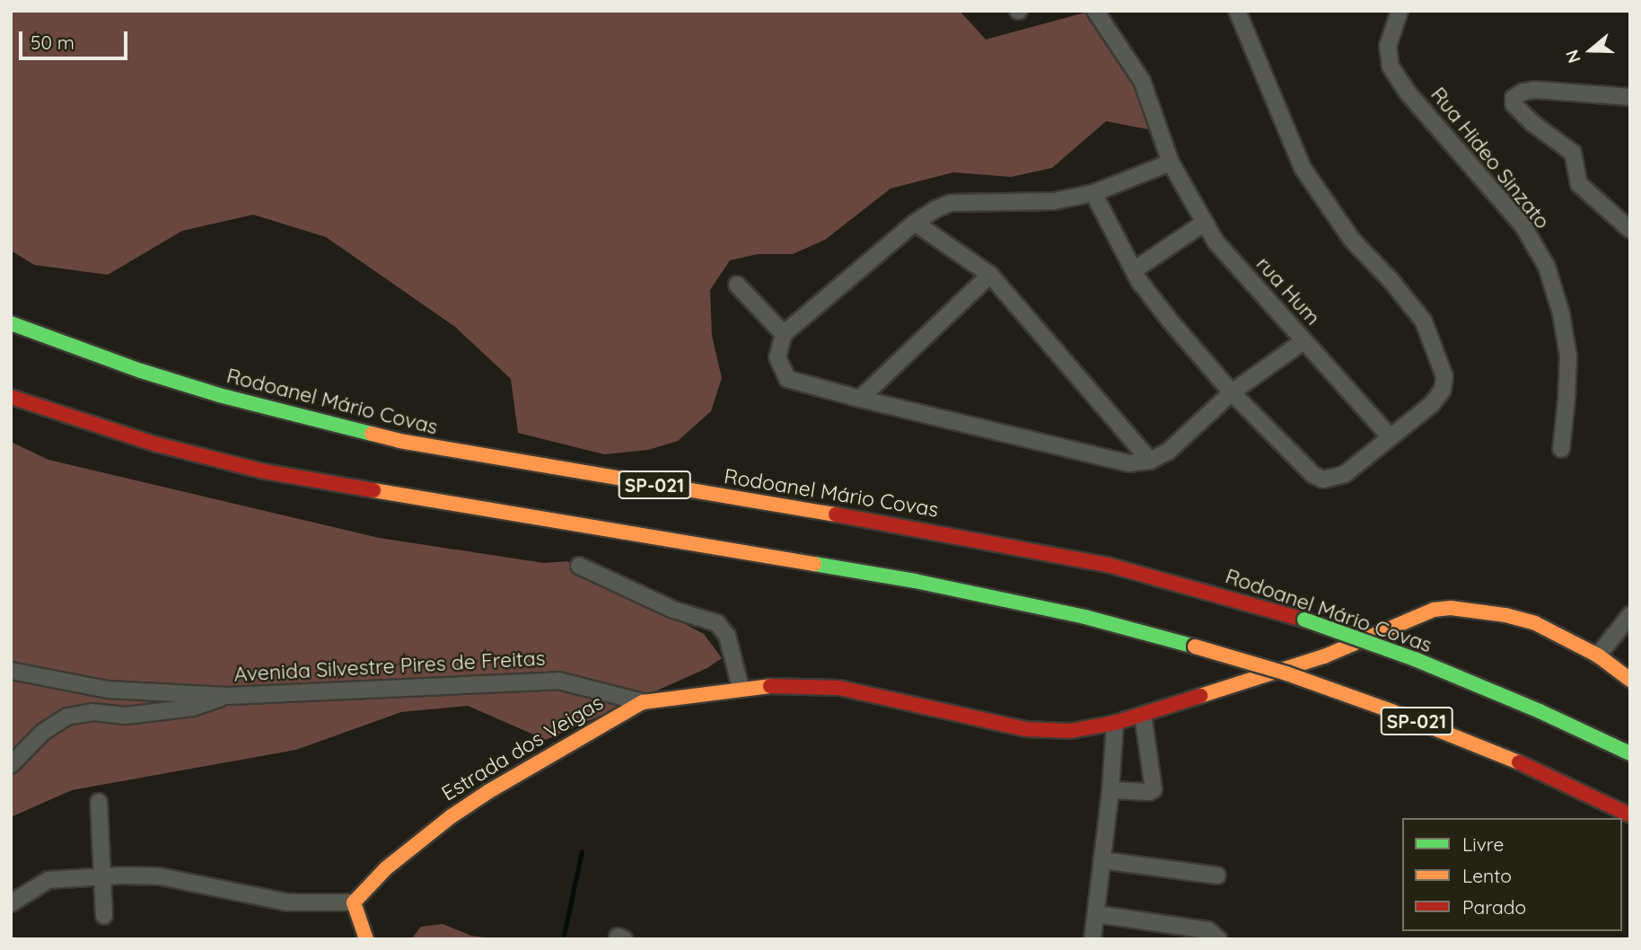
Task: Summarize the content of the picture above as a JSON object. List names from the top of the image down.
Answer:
{
  "streets": {
    "main road": [
      "Rodoanel Mário Covas",
      "SP-021",
      "Avenida Silvestre Pires de Freitas",
      "Estrada dos Veigas"
    ],
    "street": ["Rua Hideo Sinzato", "rua Hum"]
  },
  "crossings": [
    ["Avenida Silvestre Pires de Freitas", "Estrada dos Veigas"]
  ],
  "legend": ["Livre", "Lento", "Parado"],
  "scale_bar": "50 m",
  "north": "left"
}
